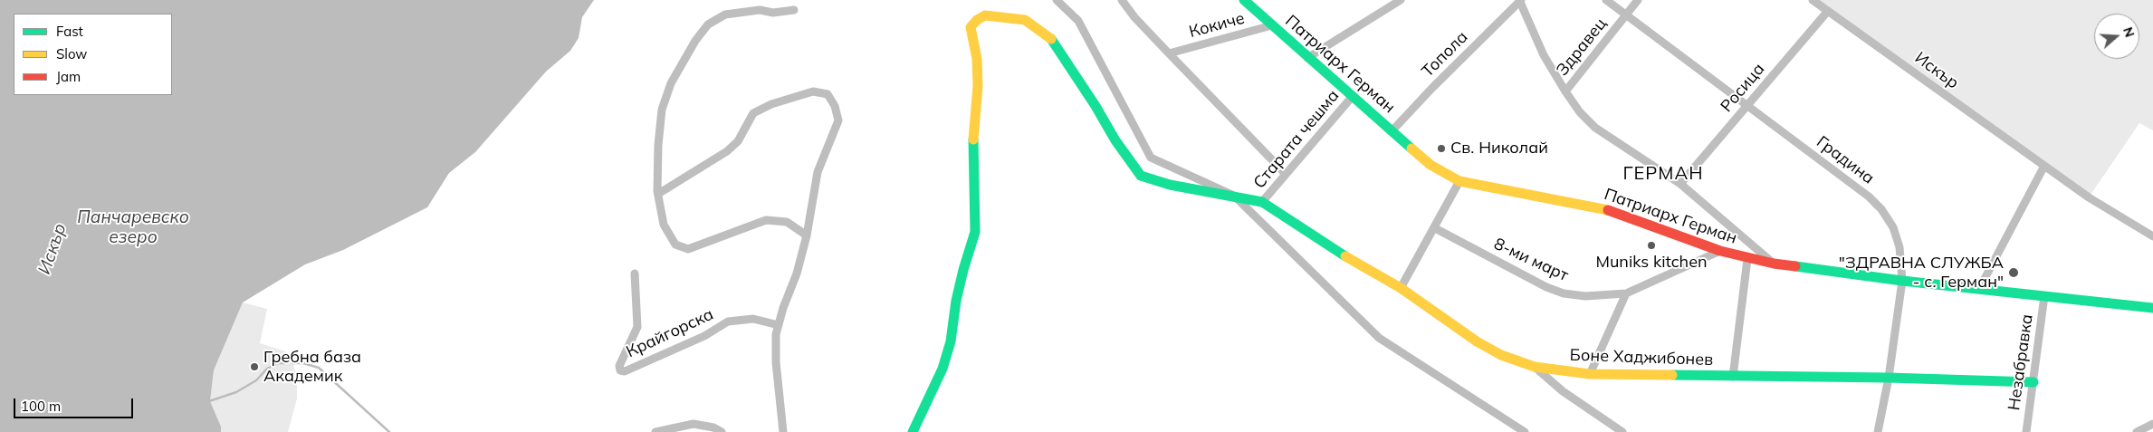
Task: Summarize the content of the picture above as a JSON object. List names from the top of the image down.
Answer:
{
  "streets": {
    "street": [
      "Кокиче",
      "Здравец",
      "Топола",
      "Патриарх Герман",
      "Искър",
      "Росица",
      "Старата чешма",
      "Градина",
      "8-ми март",
      "Крайгорска",
      "Боне Хаджибонев",
      "Незабравка"
    ]
  },
  "crossings": [
    ["Кокиче", "Патриарх Герман"],
    ["Здравец", "Градина"],
    ["Топола", "Патриарх Герман"],
    ["Патриарх Герман", "Старата чешма"],
    ["Патриарх Герман", "Градина"],
    ["Патриарх Герман", "8-ми март"],
    ["Патриарх Герман", "Незабравка"],
    ["Искър", "Росица"],
    ["Росица", "Градина"],
    ["Старата чешма", "Боне Хаджибонев"],
    ["Градина", "Боне Хаджибонев"],
    ["Боне Хаджибонев", "Незабравка"]
  ],
  "districts": ["ГЕРМАН"],
  "water": ["Панчаревско езеро", "Искър"],
  "places": [
    "Св. Николай",
    "Muniks kitchen",
    "\"ЗДРАВНА СЛУЖБА - с. Герман\"",
    "Гребна база Академик"
  ],
  "legend": ["Fast", "Slow", "Jam"],
  "scale_bar": "100 m",
  "north": "right"
}
